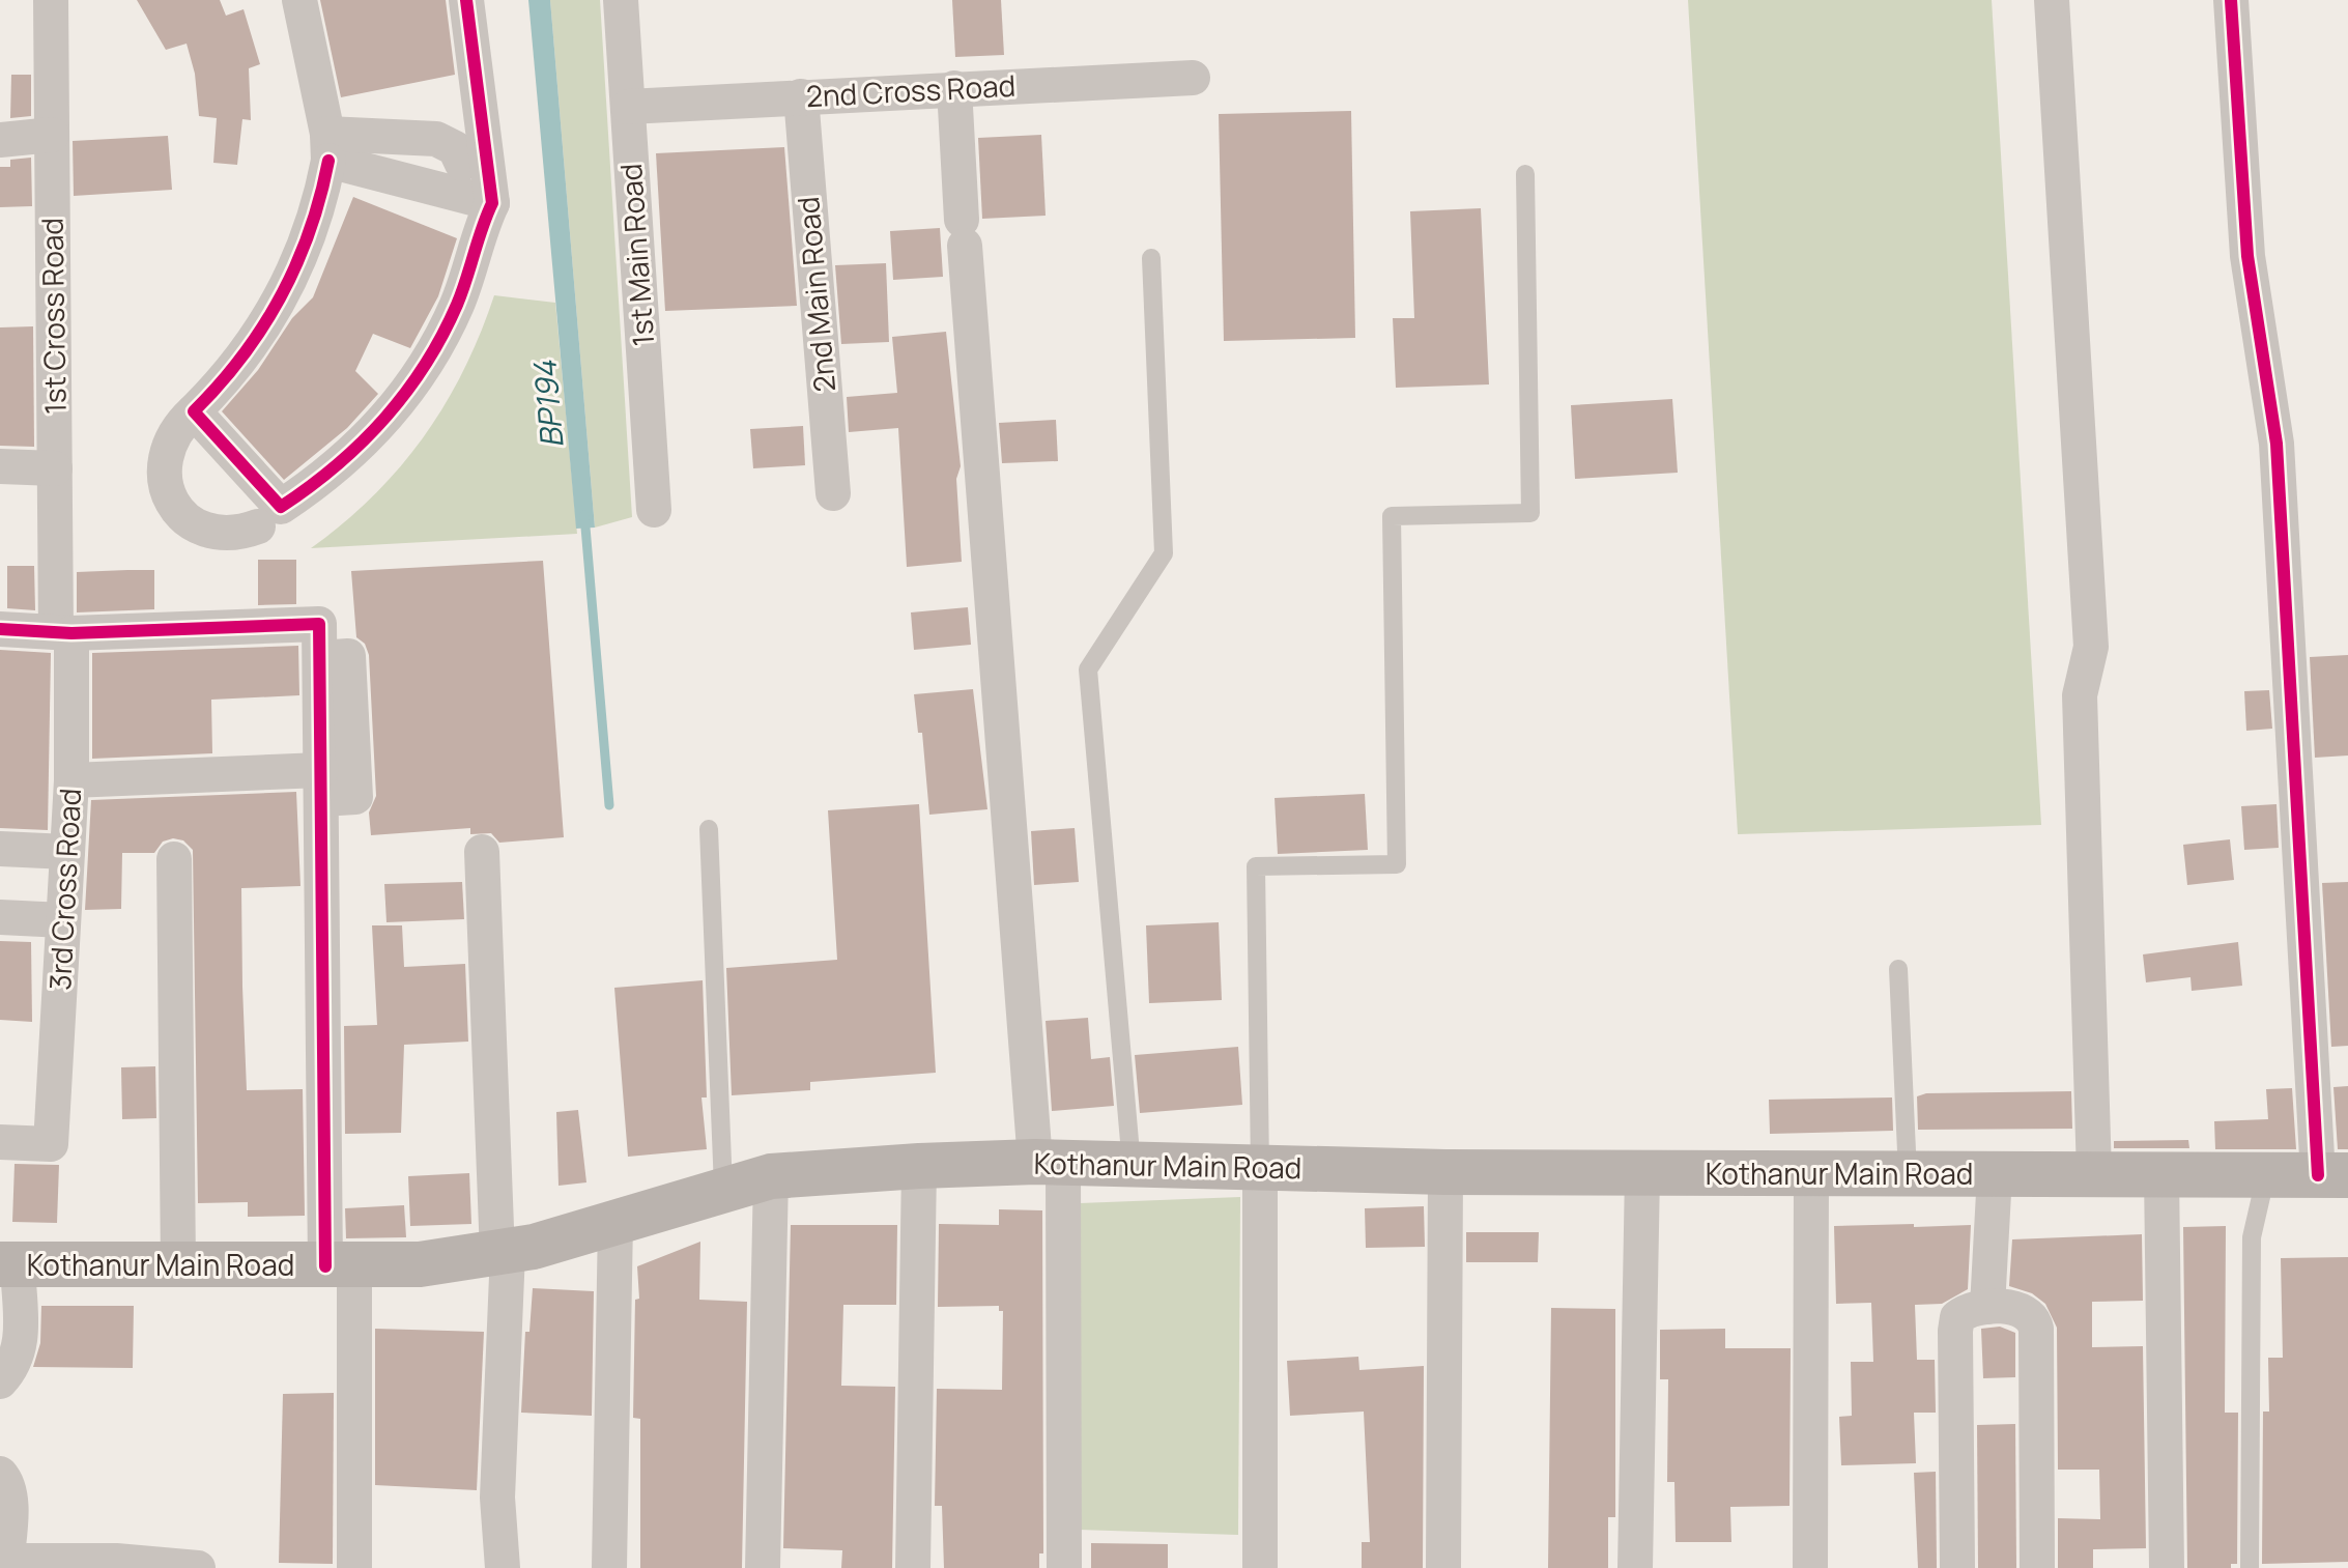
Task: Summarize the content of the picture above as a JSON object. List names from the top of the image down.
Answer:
{
  "streets": {
    "main road": ["Kothanur Main Road"],
    "street": [
      "2nd Cross Road",
      "1st Main Road",
      "2nd Main Road",
      "1st Cross Road",
      "3rd Cross Road"
    ]
  },
  "crossings": [
    ["2nd Cross Road", "1st Main Road"],
    ["2nd Cross Road", "2nd Main Road"],
    ["1st Cross Road", "3rd Cross Road"]
  ],
  "water": ["BP194"]
}
